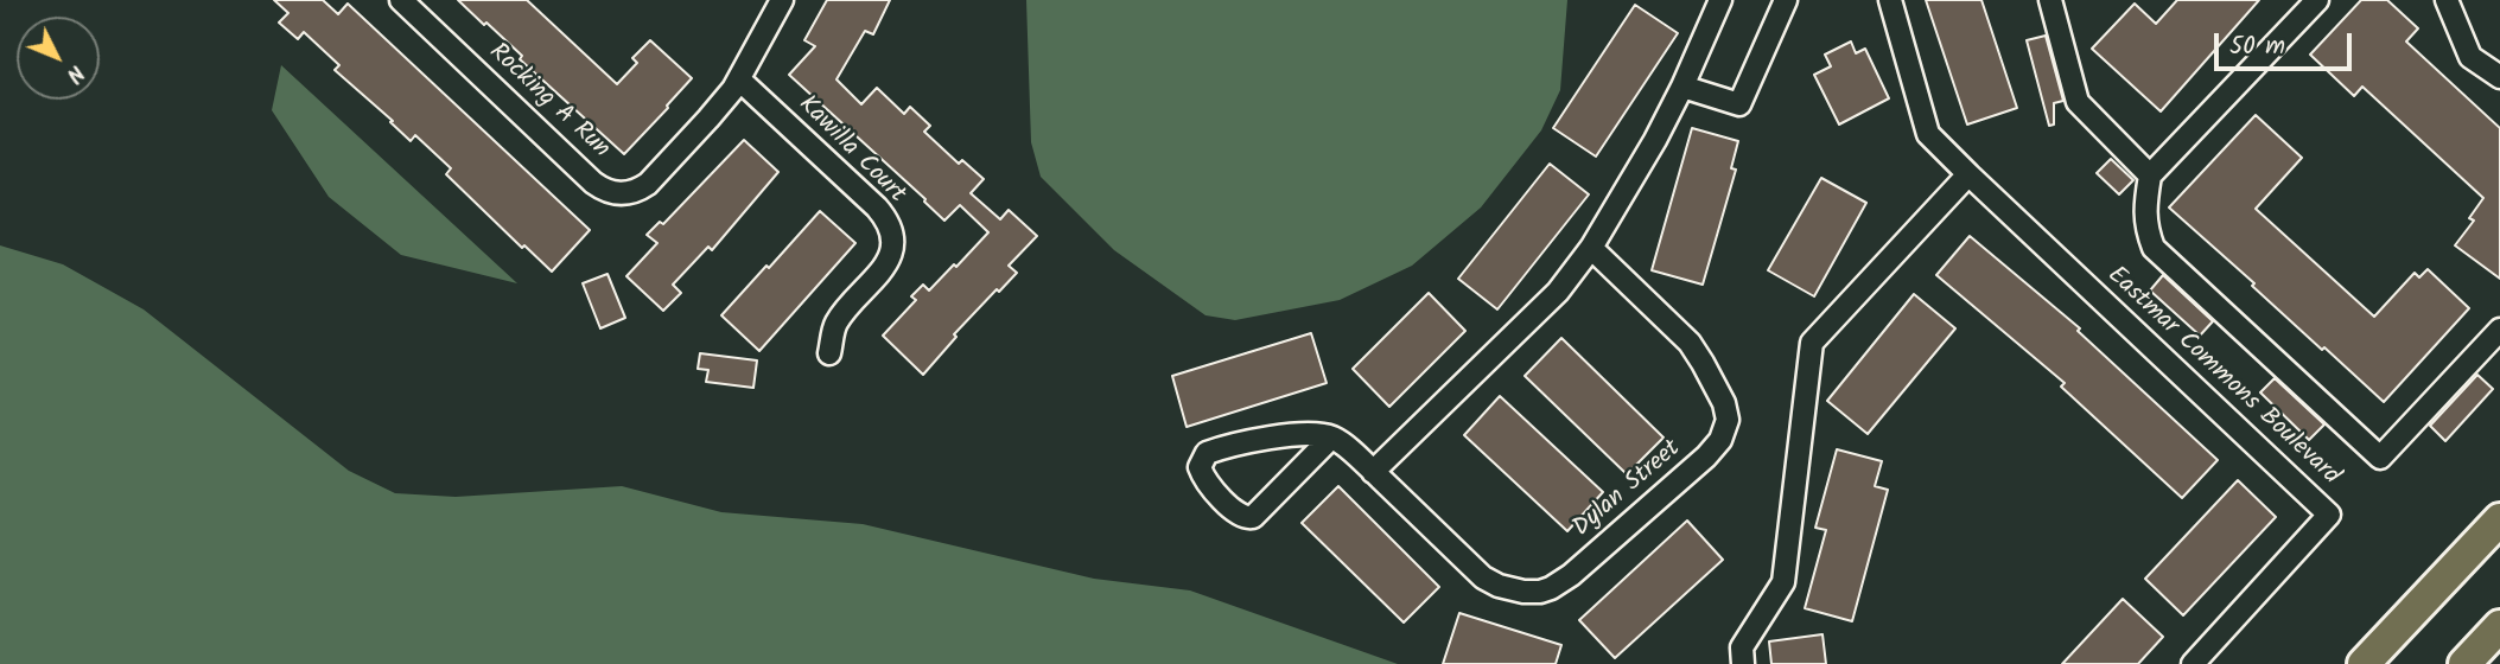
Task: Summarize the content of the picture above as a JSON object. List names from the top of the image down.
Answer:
{
  "streets": {
    "street": [
      "Rocking A Run",
      "Kawilla Court",
      "Eastmar Commons Boulevard",
      "Dylan Street"
    ]
  },
  "crossings": [
    ["Rocking A Run", "Kawilla Court"]
  ],
  "scale_bar": "50 m",
  "north": "bottom right"
}
